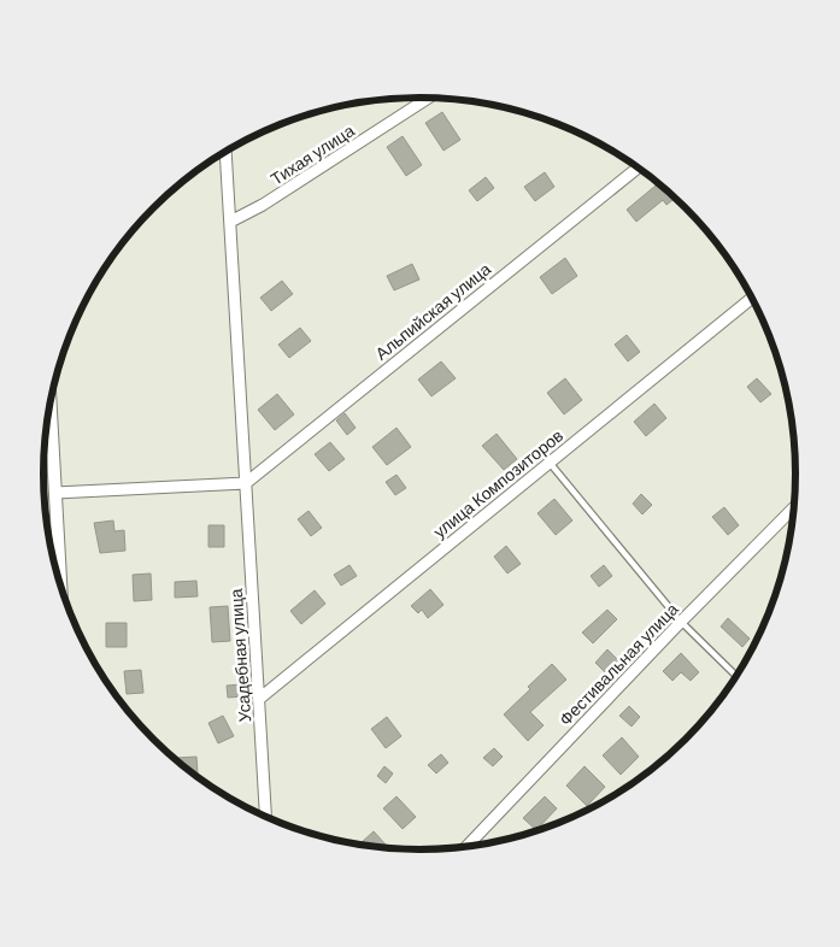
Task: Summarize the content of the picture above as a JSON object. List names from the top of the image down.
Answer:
{
  "streets": {
    "street": [
      "Тихая улица",
      "Альпийская улица",
      "улица Композиторов",
      "Усадебная улица",
      "Фестивальная улица"
    ]
  },
  "crossings": [
    ["Тихая улица", "Усадебная улица"],
    ["Альпийская улица", "Усадебная улица"],
    ["улица Композиторов", "Усадебная улица"]
  ]
}
